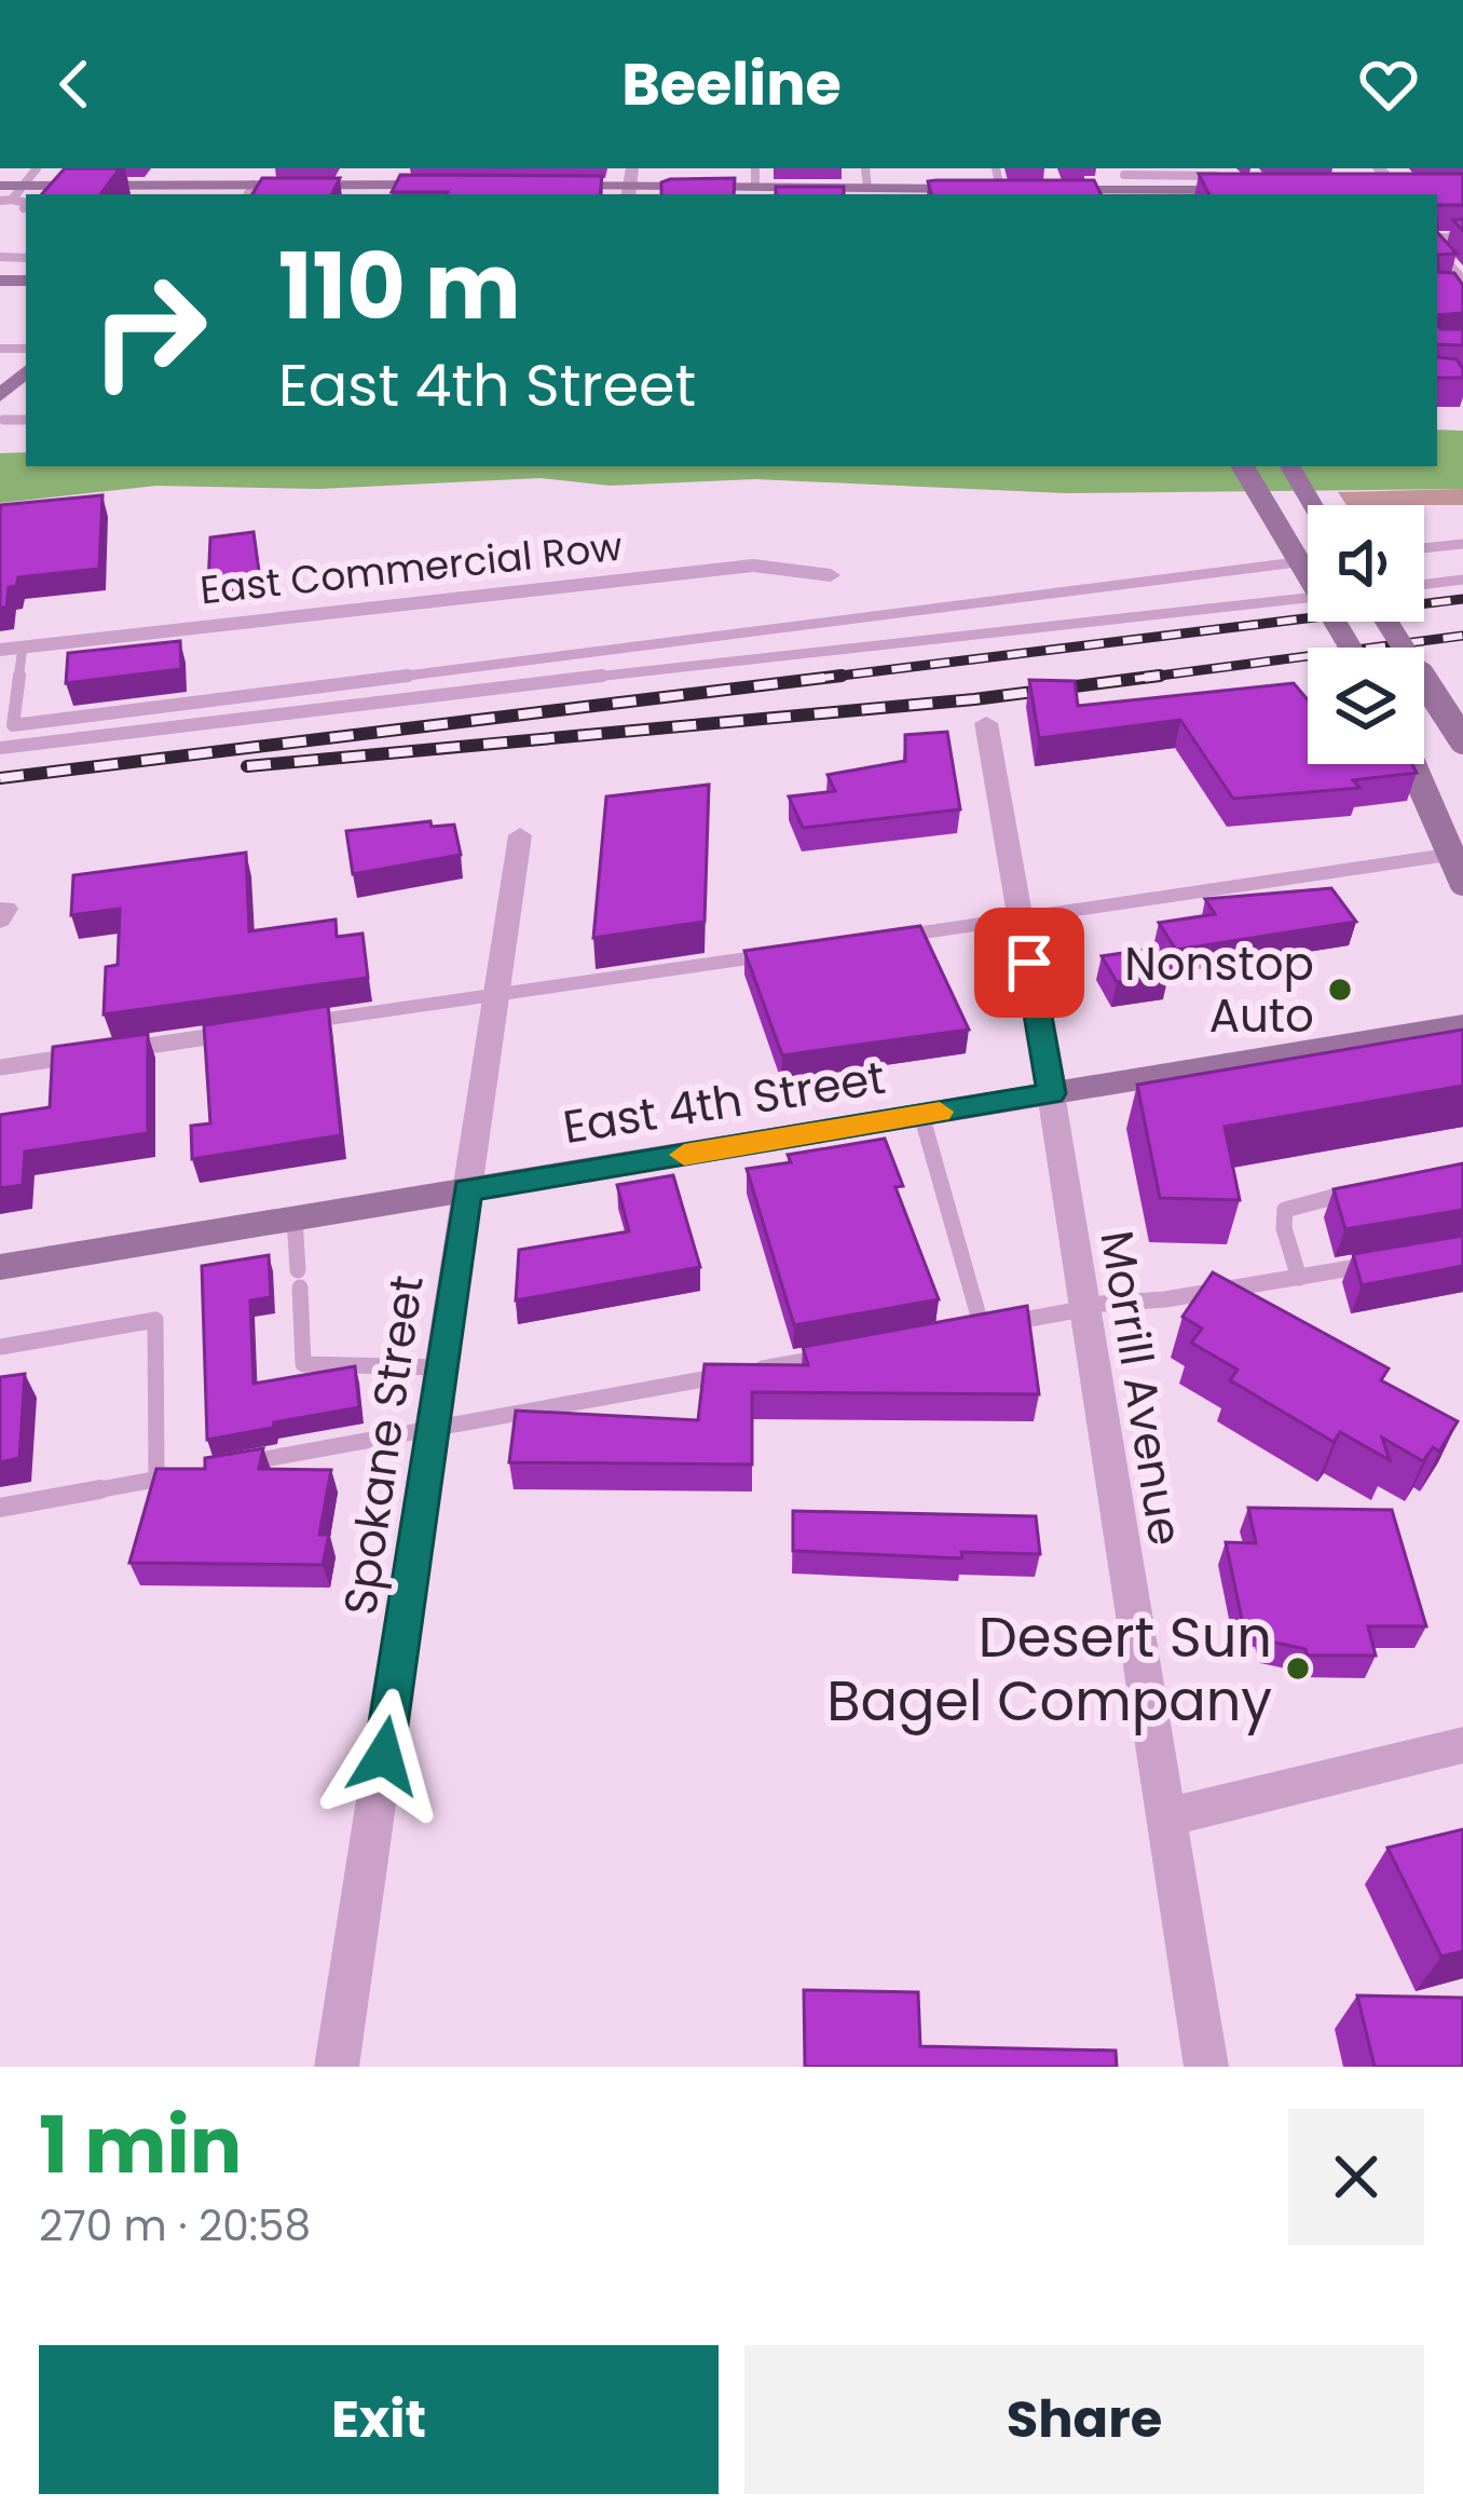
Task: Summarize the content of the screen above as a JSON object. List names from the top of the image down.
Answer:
{
  "streets": {
    "main road": ["East 4th Street"],
    "street": ["East Commercial Row", "Morrill Avenue", "Spokane Street"]
  },
  "crossings": [
    ["East 4th Street", "Morrill Avenue"],
    ["East 4th Street", "Spokane Street"]
  ],
  "places": ["Nonstop Auto", "Desert Sun Bagel Company"],
  "page": {
    "header": "Beeline",
    "turn": ["110 m", "East 4th Street"],
    "heading": ["1 min", "270 m · 20:58"],
    "buttons": ["Exit", "Share"]
  }
}
